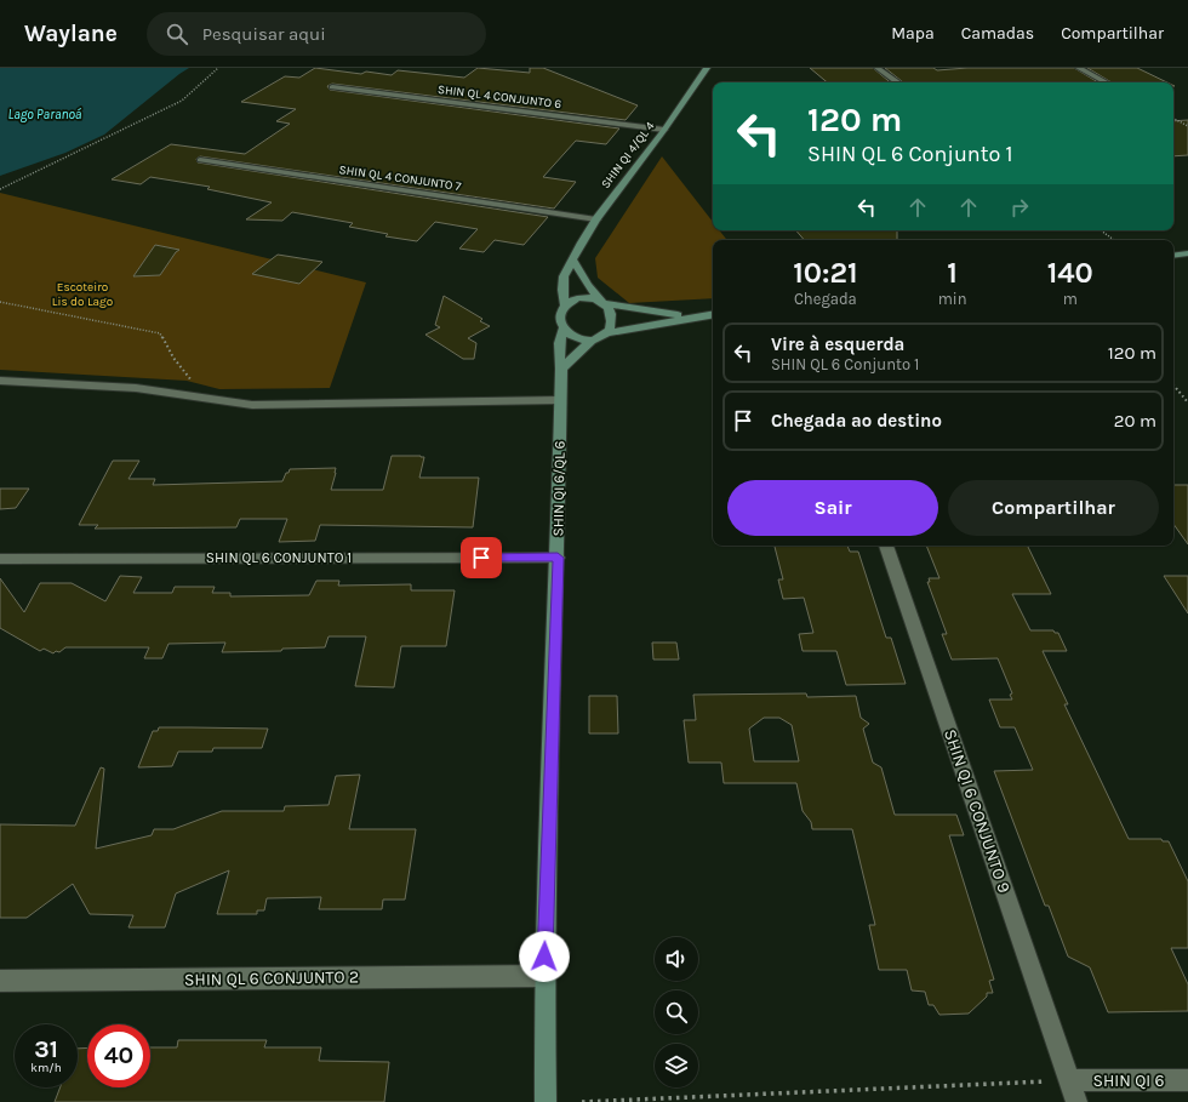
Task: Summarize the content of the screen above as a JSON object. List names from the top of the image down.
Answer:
{
  "streets": {
    "street": [
      "SHIN QL 4 CONJUNTO 6",
      "SHIN QI 4/QL 4",
      "SHIN QL 4 CONJUNTO 7",
      "SHIN QI 6/QL 6",
      "SHIN QL 6 CONJUNTO 1",
      "SHIN QI 6 CONJUNTO 9",
      "SHIN QL 6 CONJUNTO 2",
      "SHIN QI 6"
    ]
  },
  "crossings": [
    ["SHIN QL 4 CONJUNTO 6", "SHIN QI 4/QL 4"],
    ["SHIN QI 4/QL 4", "SHIN QL 4 CONJUNTO 7"],
    ["SHIN QI 4/QL 4", "SHIN QI 6/QL 6"],
    ["SHIN QI 6/QL 6", "SHIN QL 6 CONJUNTO 1"],
    ["SHIN QI 6/QL 6", "SHIN QL 6 CONJUNTO 2"],
    ["SHIN QI 6 CONJUNTO 9", "SHIN QI 6"]
  ],
  "water": ["Lago Paranoá"],
  "parks": ["Escoteiro Lis do Lago"],
  "page": {
    "header": "Waylane",
    "search": "Pesquisar aqui",
    "nav": ["Mapa", "Camadas", "Compartilhar"],
    "turn": ["120 m", "SHIN QL 6 Conjunto 1"],
    "eta": [
      "10:21",
      "Chegada",
      "1",
      "min",
      "140",
      "m"
    ],
    "list": [
      {
        "name": "Vire à esquerda",
        "note": "SHIN QL 6 Conjunto 1",
        "value": "120 m"
      },
      {
        "name": "Chegada ao destino",
        "value": "20 m"
      }
    ],
    "buttons": ["Sair", "Compartilhar"],
    "speed": "31 km/h",
    "limit": "40"
  }
}
